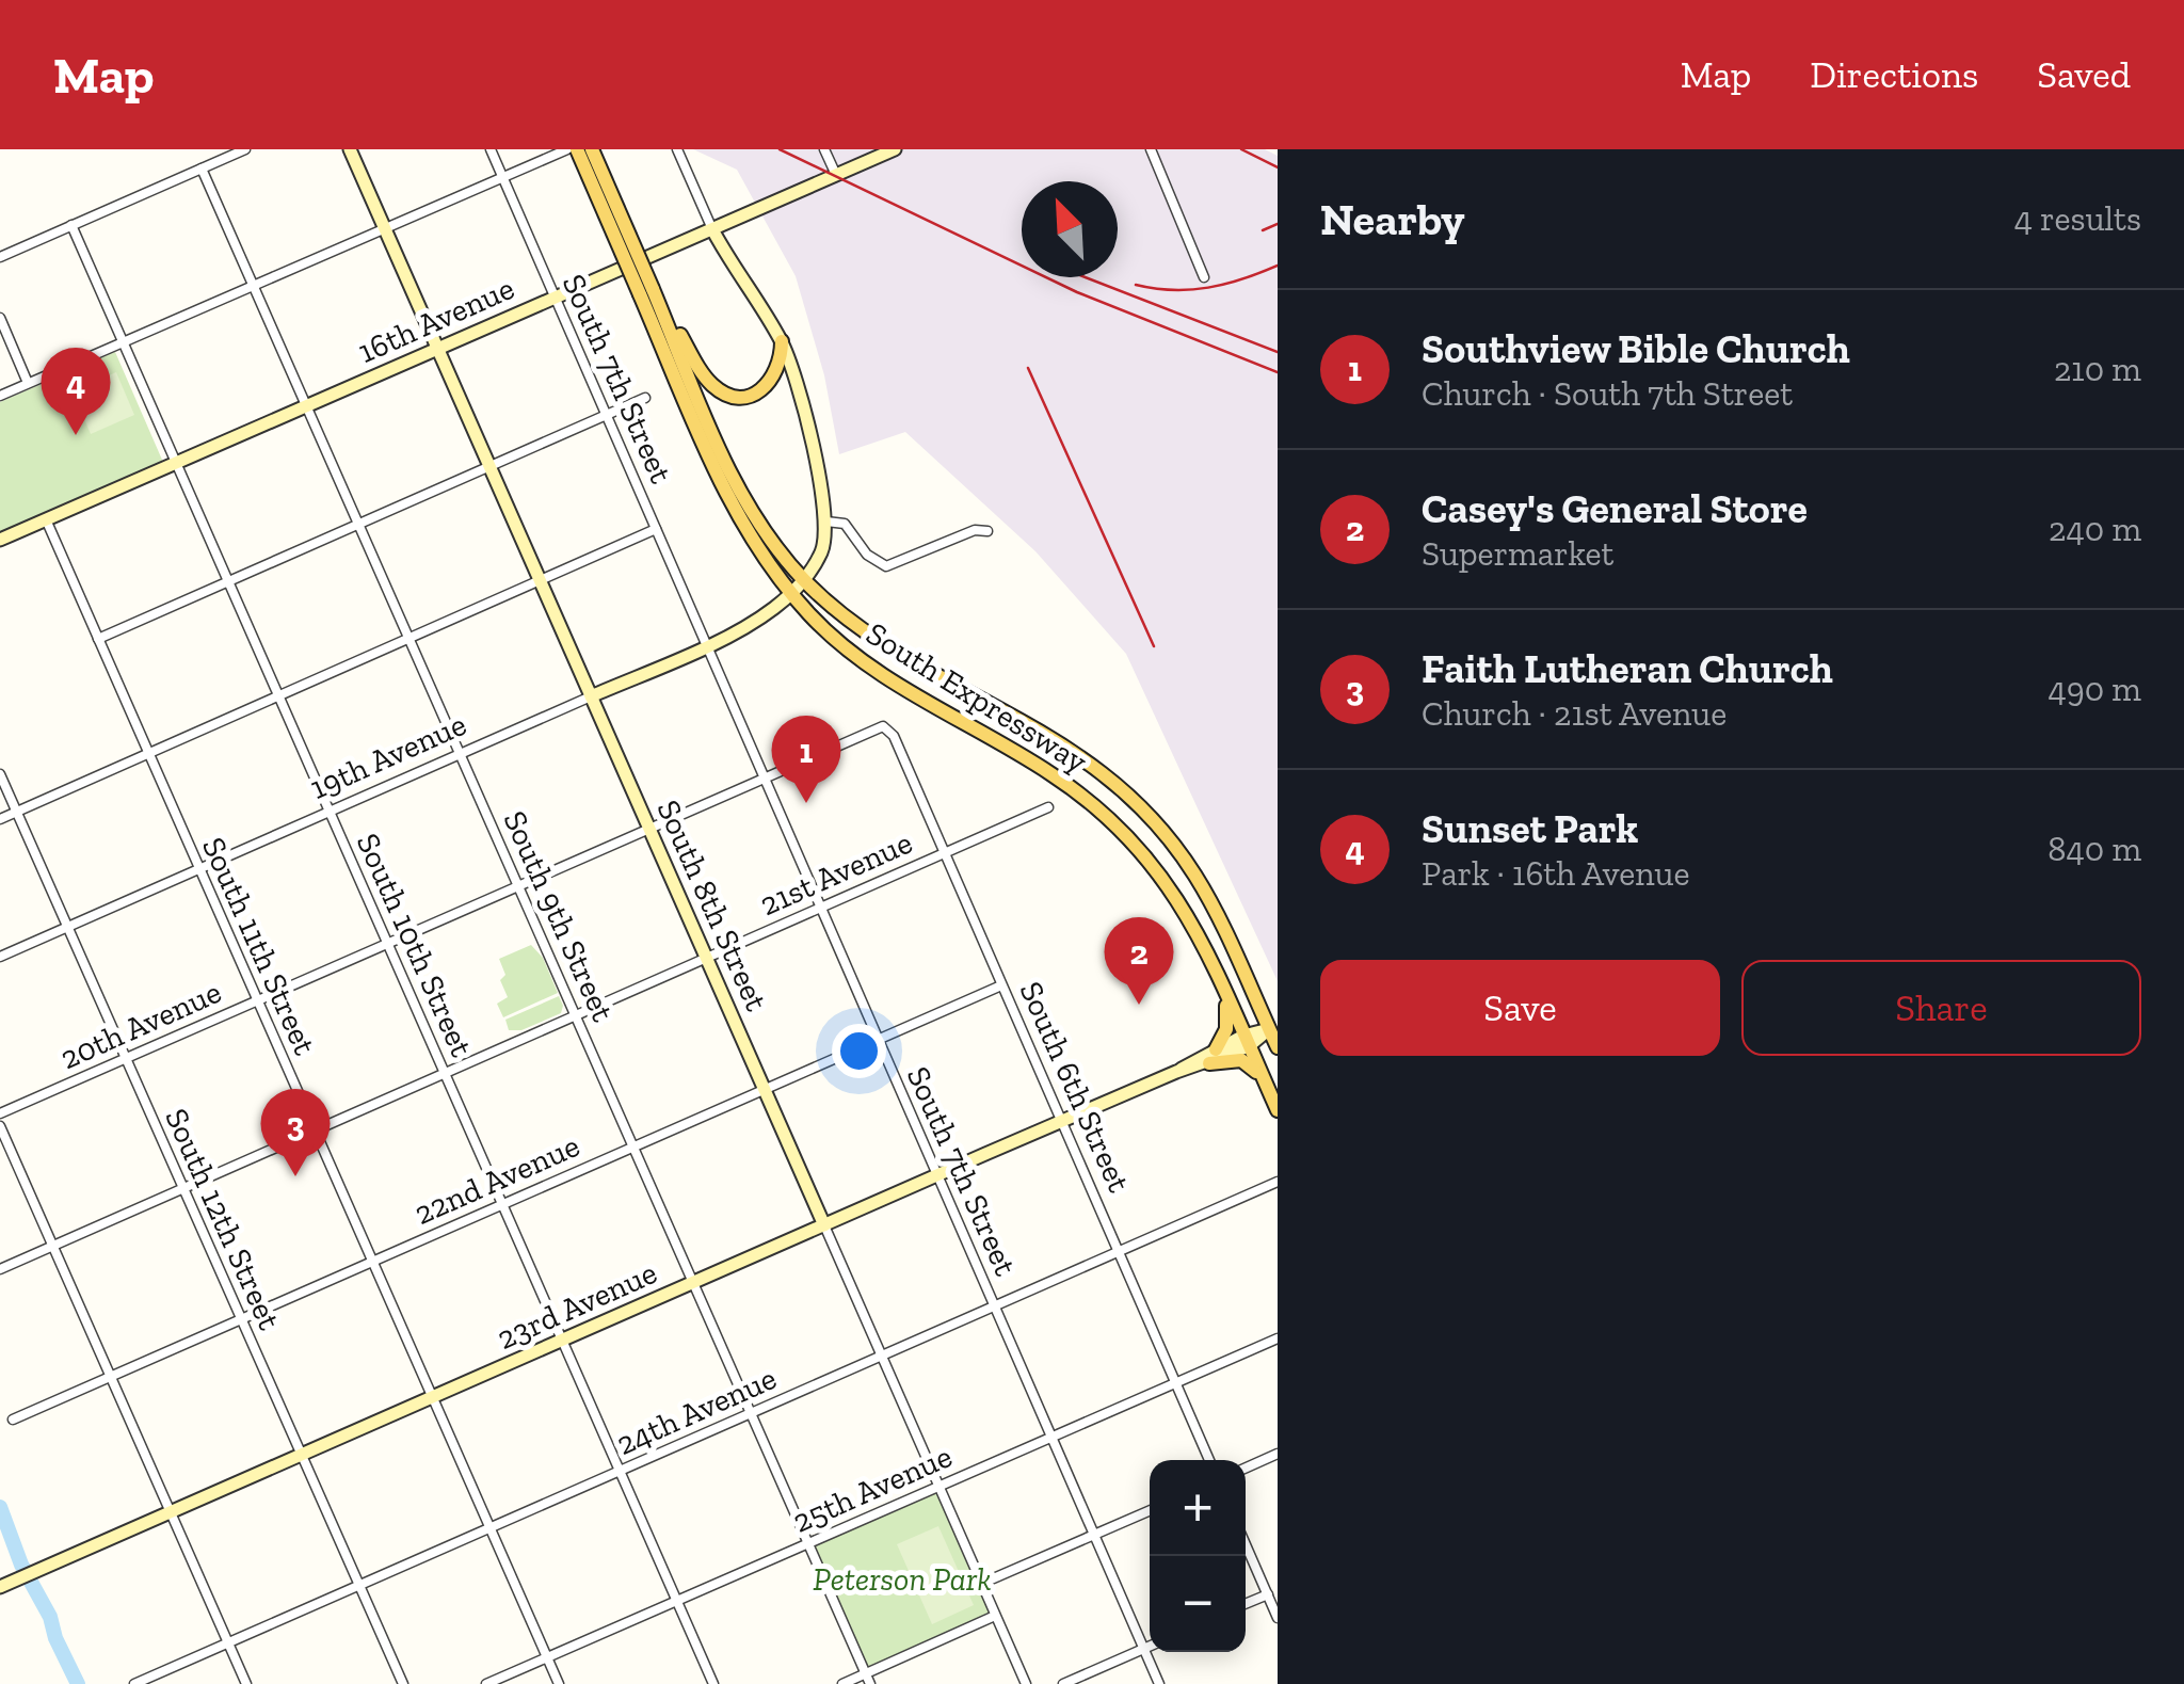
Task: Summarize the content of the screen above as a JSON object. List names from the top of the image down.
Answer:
{
  "streets": {
    "main road": ["South Expressway"],
    "street": [
      "16th Avenue",
      "South 7th Street",
      "19th Avenue",
      "21st Avenue",
      "South 8th Street",
      "South 9th Street",
      "South 10th Street",
      "South 11th Street",
      "20th Avenue",
      "South 6th Street",
      "22nd Avenue",
      "South 12th Street",
      "23rd Avenue",
      "24th Avenue",
      "25th Avenue"
    ]
  },
  "crossings": [
    ["16th Avenue", "South 7th Street"],
    ["16th Avenue", "South 8th Street"],
    ["16th Avenue", "South 9th Street"],
    ["16th Avenue", "South 10th Street"],
    ["16th Avenue", "South 11th Street"],
    ["South 7th Street", "19th Avenue"],
    ["South 7th Street", "21st Avenue"],
    ["South 7th Street", "20th Avenue"],
    ["South 7th Street", "22nd Avenue"],
    ["South 7th Street", "23rd Avenue"],
    ["South 7th Street", "24th Avenue"],
    ["South 7th Street", "25th Avenue"],
    ["South Expressway", "19th Avenue"],
    ["South Expressway", "23rd Avenue"],
    ["19th Avenue", "South 8th Street"],
    ["19th Avenue", "South 9th Street"],
    ["19th Avenue", "South 10th Street"],
    ["19th Avenue", "South 11th Street"],
    ["19th Avenue", "South 12th Street"],
    ["21st Avenue", "South 8th Street"],
    ["21st Avenue", "South 9th Street"],
    ["21st Avenue", "South 10th Street"],
    ["21st Avenue", "South 11th Street"],
    ["21st Avenue", "South 6th Street"],
    ["21st Avenue", "South 12th Street"],
    ["South 8th Street", "20th Avenue"],
    ["South 8th Street", "22nd Avenue"],
    ["South 8th Street", "23rd Avenue"],
    ["South 8th Street", "24th Avenue"],
    ["South 8th Street", "25th Avenue"],
    ["South 9th Street", "20th Avenue"],
    ["South 9th Street", "22nd Avenue"],
    ["South 9th Street", "23rd Avenue"],
    ["South 9th Street", "24th Avenue"],
    ["South 9th Street", "25th Avenue"],
    ["South 10th Street", "20th Avenue"],
    ["South 10th Street", "22nd Avenue"],
    ["South 10th Street", "23rd Avenue"],
    ["South 10th Street", "24th Avenue"],
    ["South 10th Street", "25th Avenue"],
    ["South 11th Street", "20th Avenue"],
    ["South 11th Street", "22nd Avenue"],
    ["South 11th Street", "23rd Avenue"],
    ["South 11th Street", "24th Avenue"],
    ["South 11th Street", "25th Avenue"],
    ["20th Avenue", "South 6th Street"],
    ["20th Avenue", "South 12th Street"],
    ["South 6th Street", "22nd Avenue"],
    ["South 6th Street", "23rd Avenue"],
    ["South 6th Street", "24th Avenue"],
    ["South 6th Street", "25th Avenue"],
    ["22nd Avenue", "South 12th Street"],
    ["South 12th Street", "23rd Avenue"],
    ["South 12th Street", "24th Avenue"]
  ],
  "parks": ["Peterson Park"],
  "north": "top left",
  "page": {
    "header": "Map",
    "nav": ["Map", "Directions", "Saved"],
    "heading": ["Nearby", "4 results"],
    "list": [
      {
        "mark": "1",
        "name": "Southview Bible Church",
        "note": "Church · South 7th Street",
        "value": "210 m"
      },
      {
        "mark": "2",
        "name": "Casey's General Store",
        "note": "Supermarket",
        "value": "240 m"
      },
      {
        "mark": "3",
        "name": "Faith Lutheran Church",
        "note": "Church · 21st Avenue",
        "value": "490 m"
      },
      {
        "mark": "4",
        "name": "Sunset Park",
        "note": "Park · 16th Avenue",
        "value": "840 m"
      }
    ],
    "pins": [
      "4",
      "1",
      "2",
      "3"
    ],
    "buttons": ["Save", "Share"],
    "map_buttons": ["+", "−"]
  }
}
